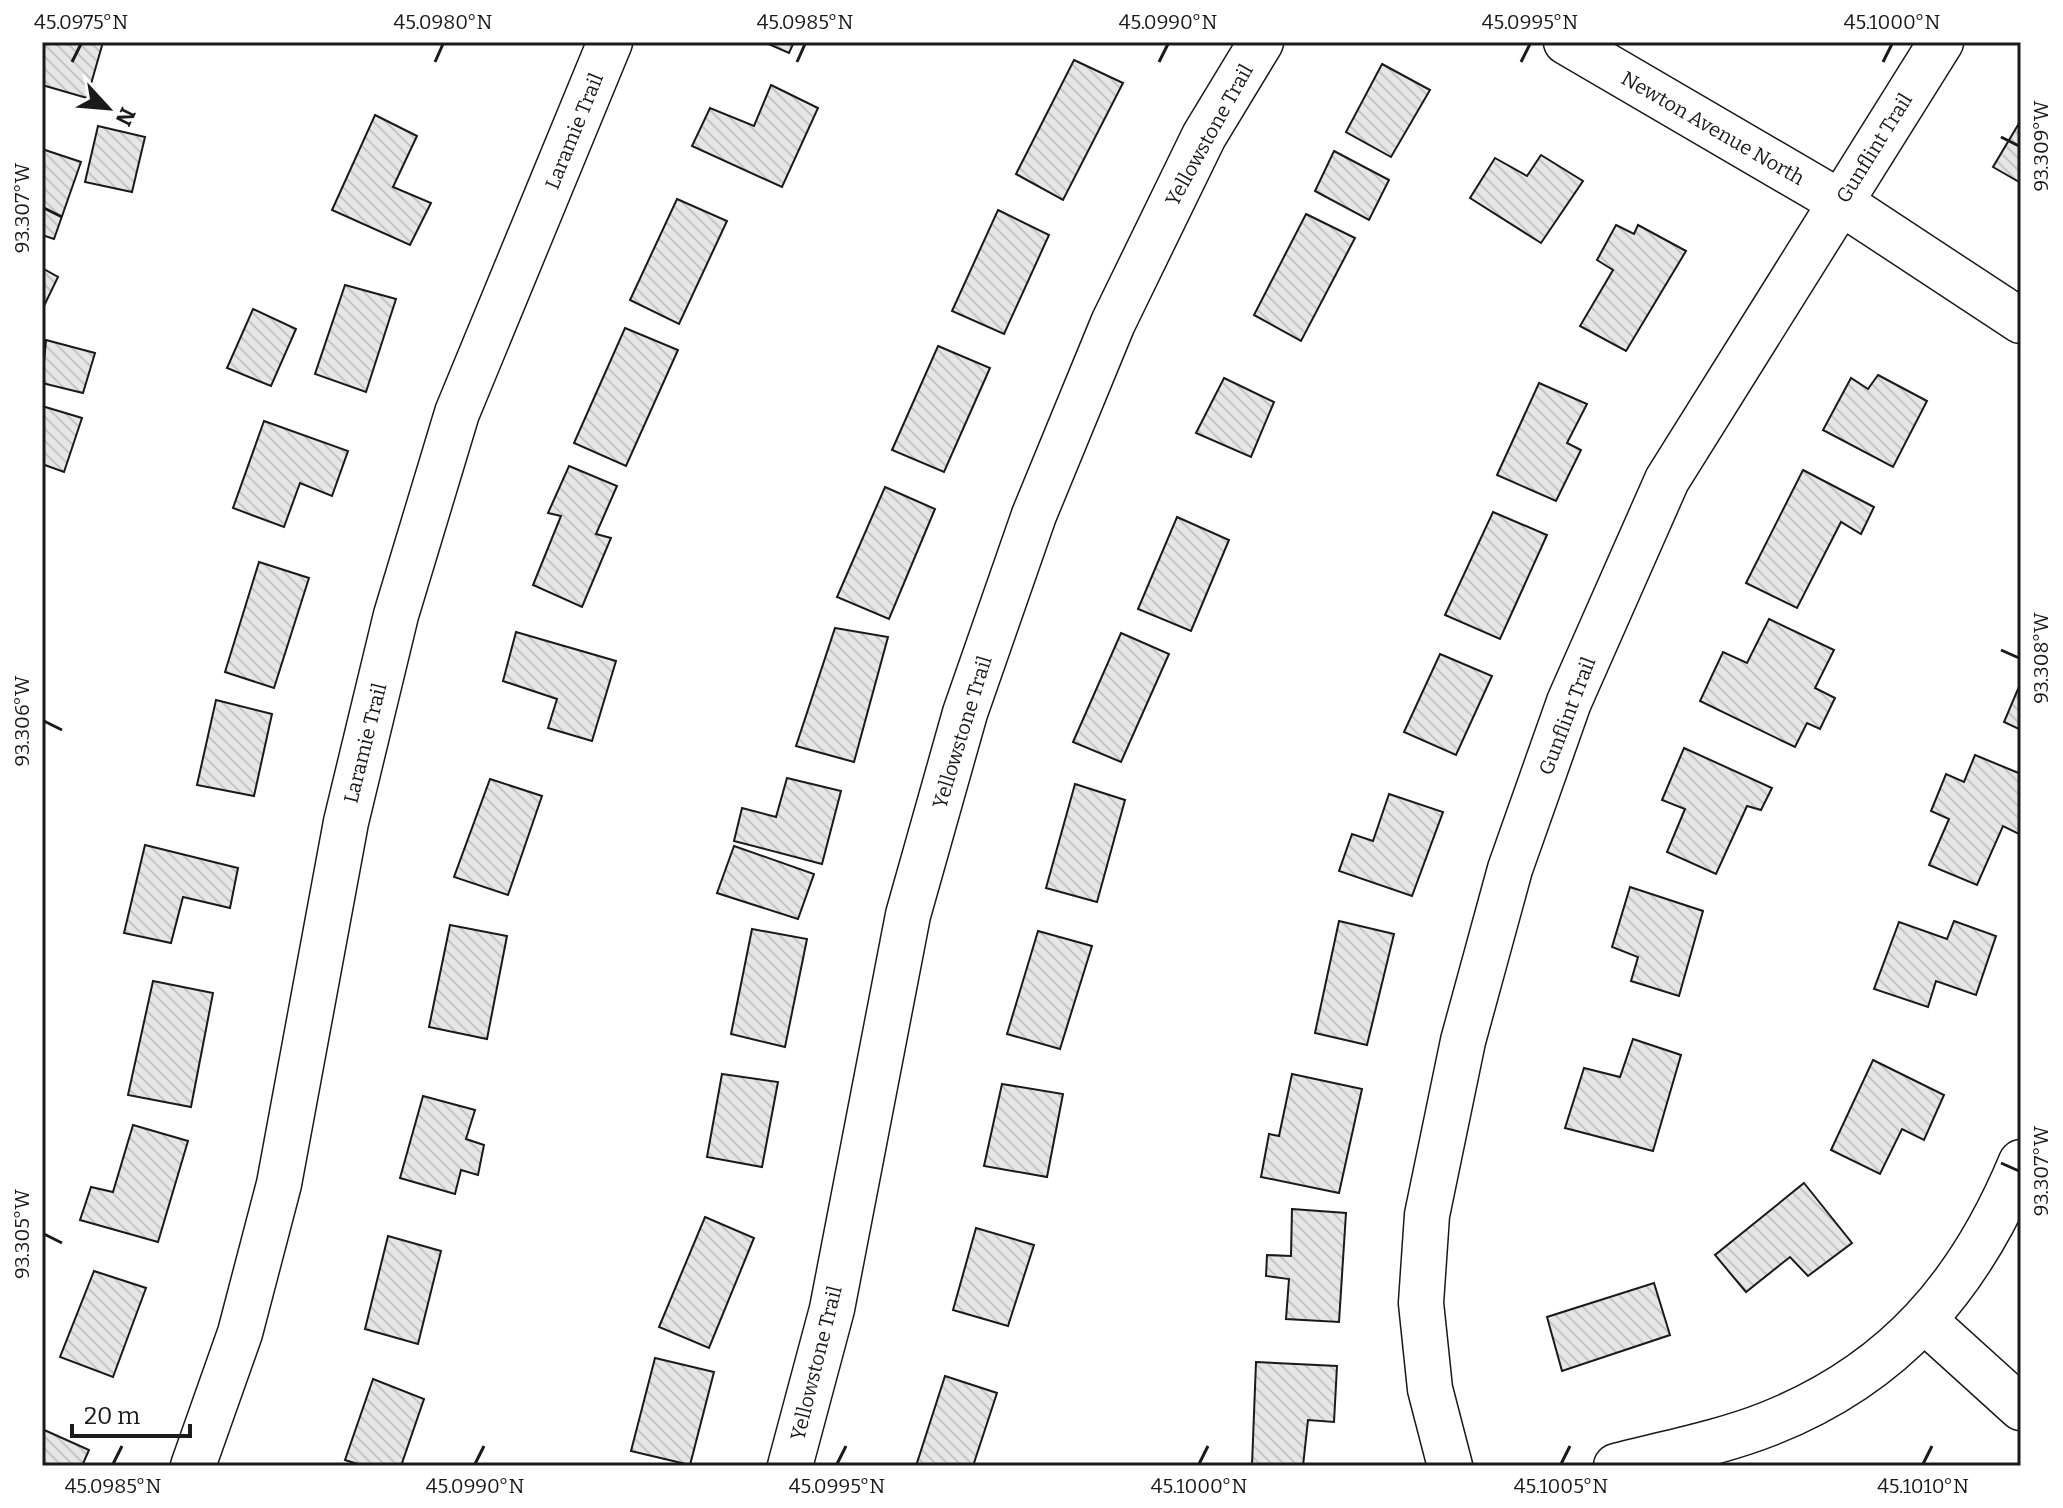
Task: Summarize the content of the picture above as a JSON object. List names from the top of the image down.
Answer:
{
  "streets": {
    "street": [
      "Newton Avenue North",
      "Laramie Trail",
      "Yellowstone Trail",
      "Gunflint Trail"
    ]
  },
  "crossings": [
    ["Newton Avenue North", "Gunflint Trail"]
  ],
  "scale_bar": "20 m",
  "north": "bottom right",
  "coordinates": [
    "45.0975°N",
    "45.0980°N",
    "45.0985°N",
    "45.0990°N",
    "45.0995°N",
    "45.1000°N",
    "93.309°W",
    "93.307°W",
    "93.308°W",
    "93.306°W",
    "93.305°W",
    "45.1005°N",
    "45.1010°N"
  ]
}
